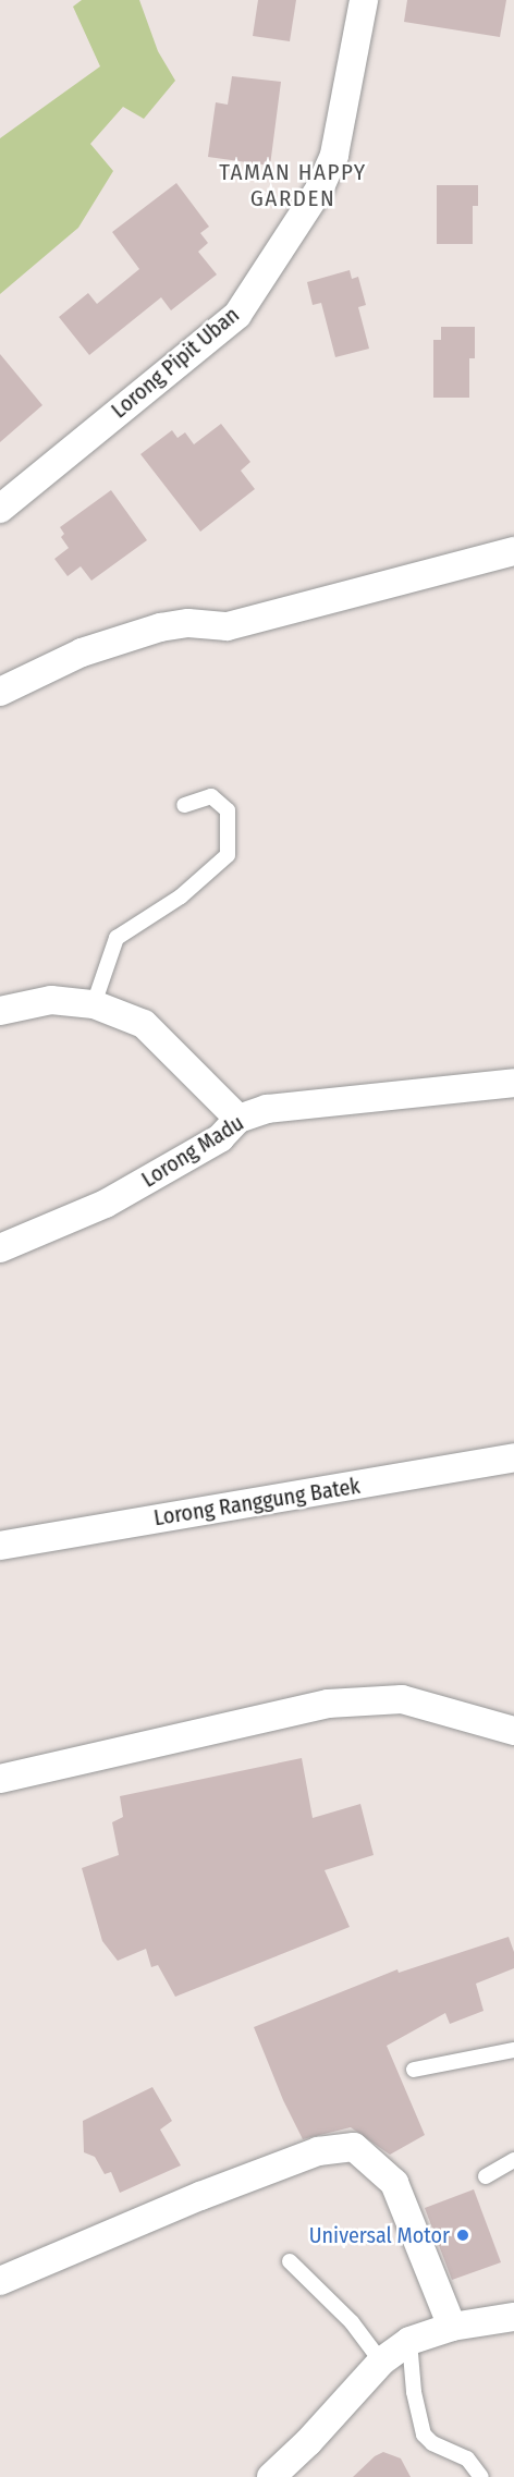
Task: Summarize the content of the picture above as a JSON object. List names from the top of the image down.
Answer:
{
  "streets": {
    "street": ["Lorong Pipit Uban", "Lorong Madu", "Lorong Ranggung Batek"]
  },
  "districts": ["TAMAN HAPPY GARDEN"],
  "places": ["Universal Motor"]
}
